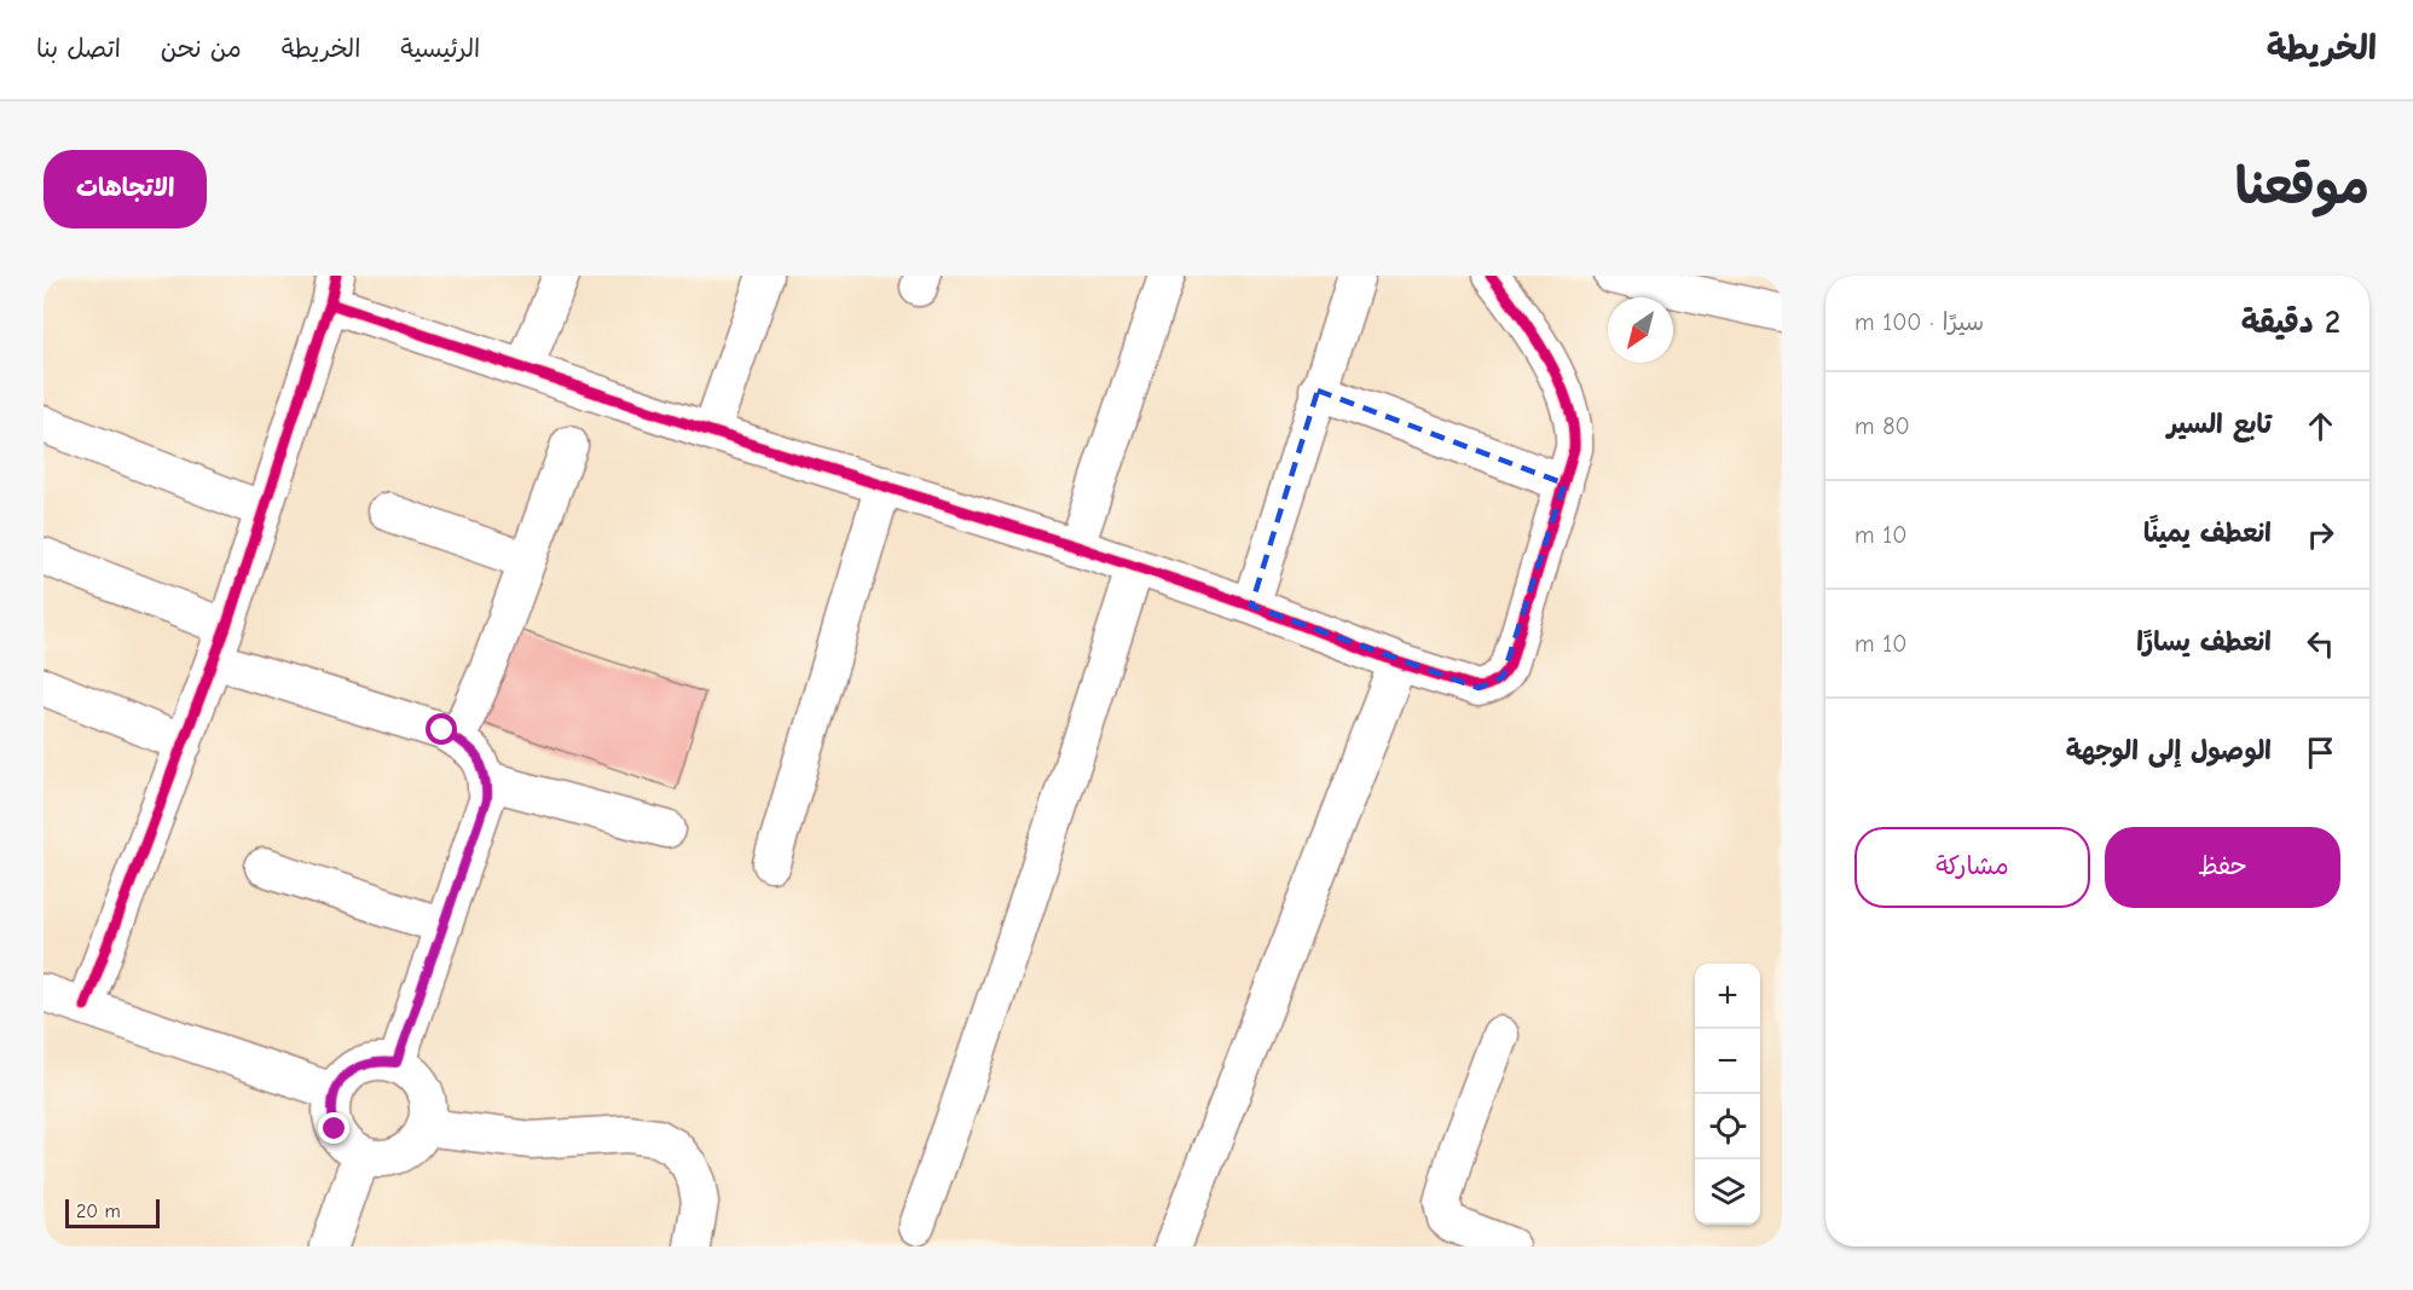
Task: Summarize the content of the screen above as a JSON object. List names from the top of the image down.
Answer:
{
  "scale_bar": "20 m",
  "north": "bottom left",
  "page": {
    "header": "الخريطة",
    "nav": [
      "الرئيسية",
      "الخريطة",
      "من نحن",
      "اتصل بنا"
    ],
    "title": "موقعنا",
    "buttons": [
      "الاتجاهات",
      ["حفظ", "مشاركة"]
    ],
    "heading": ["2 دقيقة", "سيرًا · 100 m"],
    "list": [
      ["تابع السير", "80 m"],
      ["انعطف يمينًا", "10 m"],
      ["انعطف يسارًا", "10 m"],
      "الوصول إلى الوجهة"
    ],
    "map_buttons": ["+", "−"],
    "scale": "20 m"
  }
}
